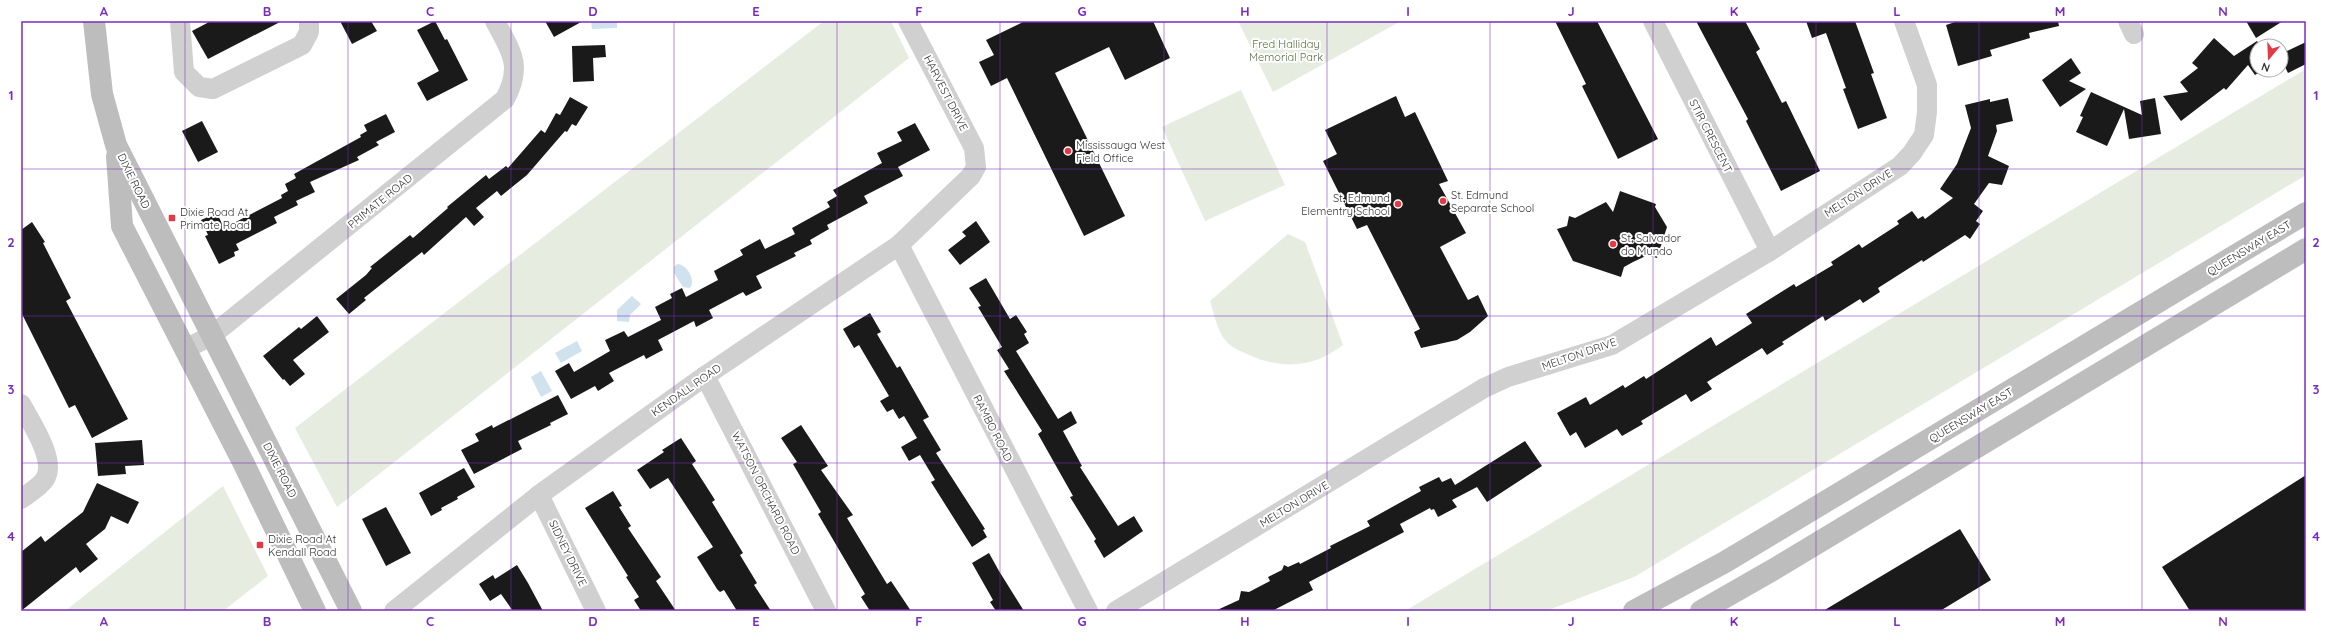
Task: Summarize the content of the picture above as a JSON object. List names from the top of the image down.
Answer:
{
  "streets": {
    "main road": ["DIXIE ROAD", "QUEENSWAY EAST"],
    "street": [
      "HARVEST DRIVE",
      "STIR CRESCENT",
      "MELTON DRIVE",
      "PRIMATE ROAD",
      "KENDALL ROAD",
      "RAMBO ROAD",
      "WATSON ORCHARD ROAD",
      "SIDNEY DRIVE"
    ]
  },
  "crossings": [
    ["HARVEST DRIVE", "KENDALL ROAD"],
    ["STIR CRESCENT", "MELTON DRIVE"],
    ["DIXIE ROAD", "PRIMATE ROAD"],
    ["KENDALL ROAD", "RAMBO ROAD"],
    ["KENDALL ROAD", "WATSON ORCHARD ROAD"],
    ["KENDALL ROAD", "SIDNEY DRIVE"]
  ],
  "parks": ["Fred Halliday Memorial Park"],
  "places": {
    "other": [
      "Mississauga West Field Office",
      "St. Edmund Separate School",
      "St. Edmund Elementry School",
      "St. Salvador do Mundo"
    ],
    "transit": ["Dixie Road At Primate Road", "Dixie Road At Kendall Road"]
  },
  "north": "bottom",
  "grid": {
    "columns": [
      "A",
      "B",
      "C",
      "D",
      "E",
      "F",
      "G",
      "H",
      "I",
      "J",
      "K",
      "L",
      "M",
      "N"
    ],
    "rows": [
      "1",
      "2",
      "3",
      "4"
    ]
  }
}
